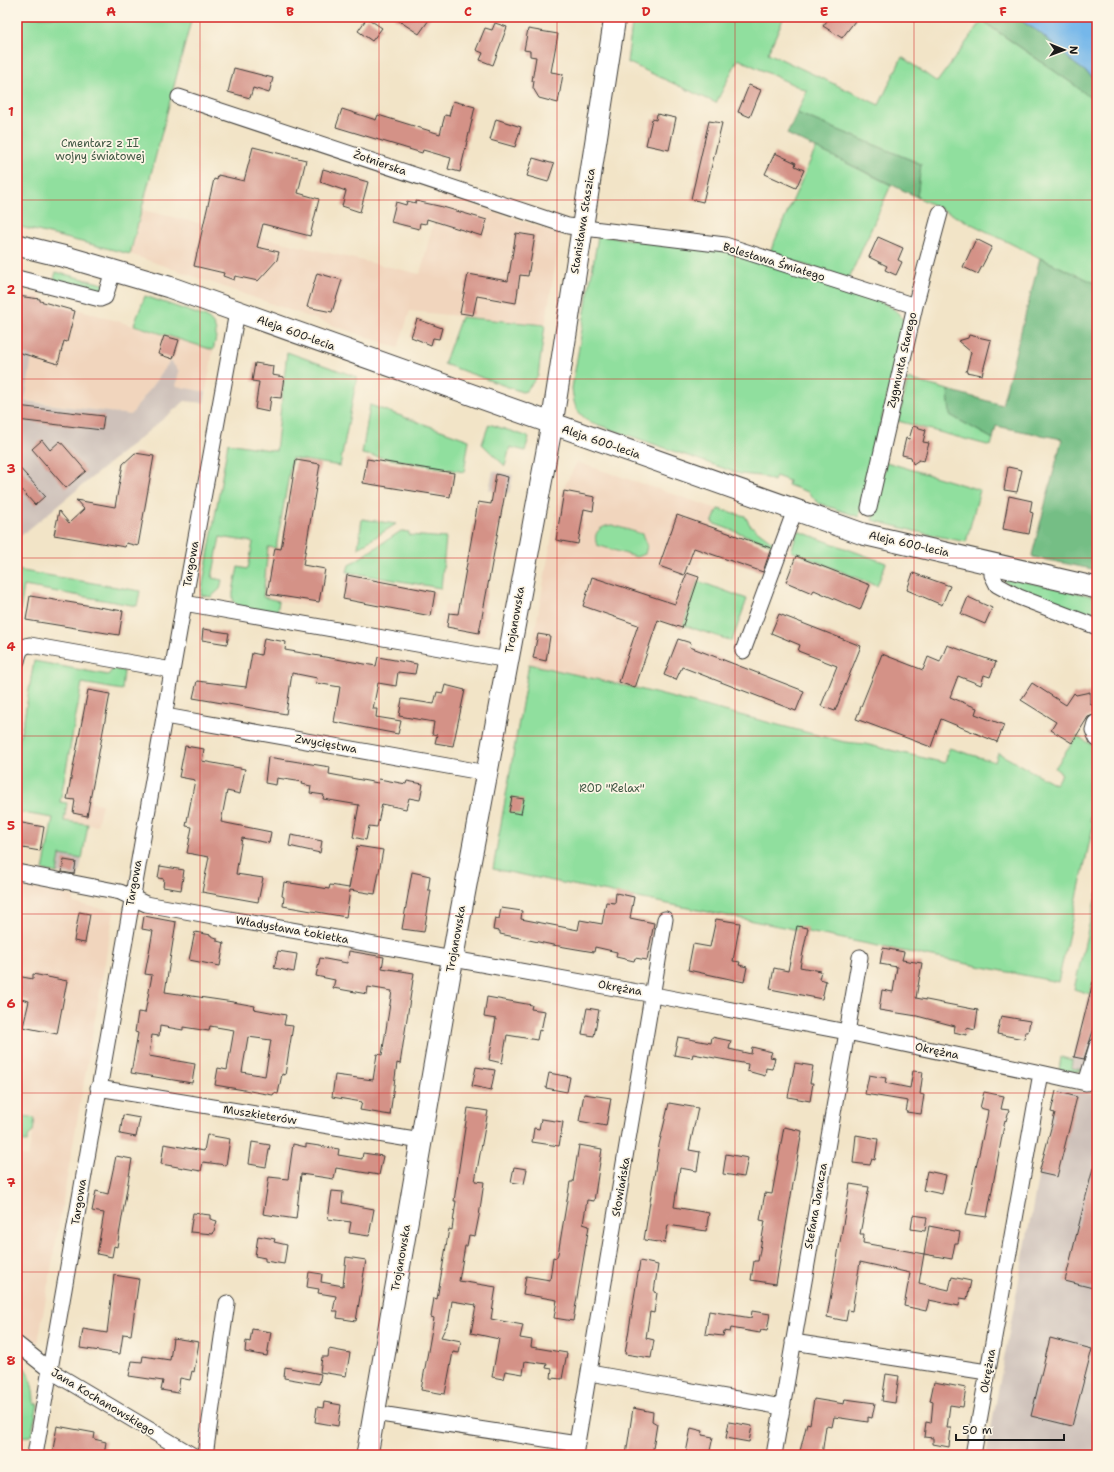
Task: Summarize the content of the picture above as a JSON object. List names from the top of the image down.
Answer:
{
  "streets": {
    "street": [
      "Żołnierska",
      "Stanisława Staszica",
      "Bolesława Śmiałego",
      "Aleja 600-lecia",
      "Zygmunta Starego",
      "Targowa",
      "Trojanowska",
      "Zwycięstwa",
      "Władysława Łokietka",
      "Okrężna",
      "Muszkieterów",
      "Słowiańska",
      "Stefana Jaracza",
      "Jana Kochanowskiego"
    ]
  },
  "crossings": [
    ["Żołnierska", "Stanisława Staszica"],
    ["Żołnierska", "Bolesława Śmiałego"],
    ["Stanisława Staszica", "Bolesława Śmiałego"],
    ["Stanisława Staszica", "Aleja 600-lecia"],
    ["Stanisława Staszica", "Trojanowska"],
    ["Bolesława Śmiałego", "Zygmunta Starego"],
    ["Aleja 600-lecia", "Targowa"],
    ["Aleja 600-lecia", "Trojanowska"],
    ["Targowa", "Zwycięstwa"],
    ["Targowa", "Władysława Łokietka"],
    ["Targowa", "Muszkieterów"],
    ["Targowa", "Jana Kochanowskiego"],
    ["Trojanowska", "Zwycięstwa"],
    ["Trojanowska", "Władysława Łokietka"],
    ["Trojanowska", "Okrężna"],
    ["Trojanowska", "Muszkieterów"],
    ["Władysława Łokietka", "Okrężna"],
    ["Okrężna", "Słowiańska"],
    ["Okrężna", "Stefana Jaracza"]
  ],
  "parks": ["Cmentarz z II wojny światowej", "ROD \"Relax\""],
  "scale_bar": "50 m",
  "north": "right",
  "grid": {
    "columns": [
      "A",
      "B",
      "C",
      "D",
      "E",
      "F"
    ],
    "rows": [
      "1",
      "2",
      "3",
      "4",
      "5",
      "6",
      "7",
      "8"
    ]
  }
}
